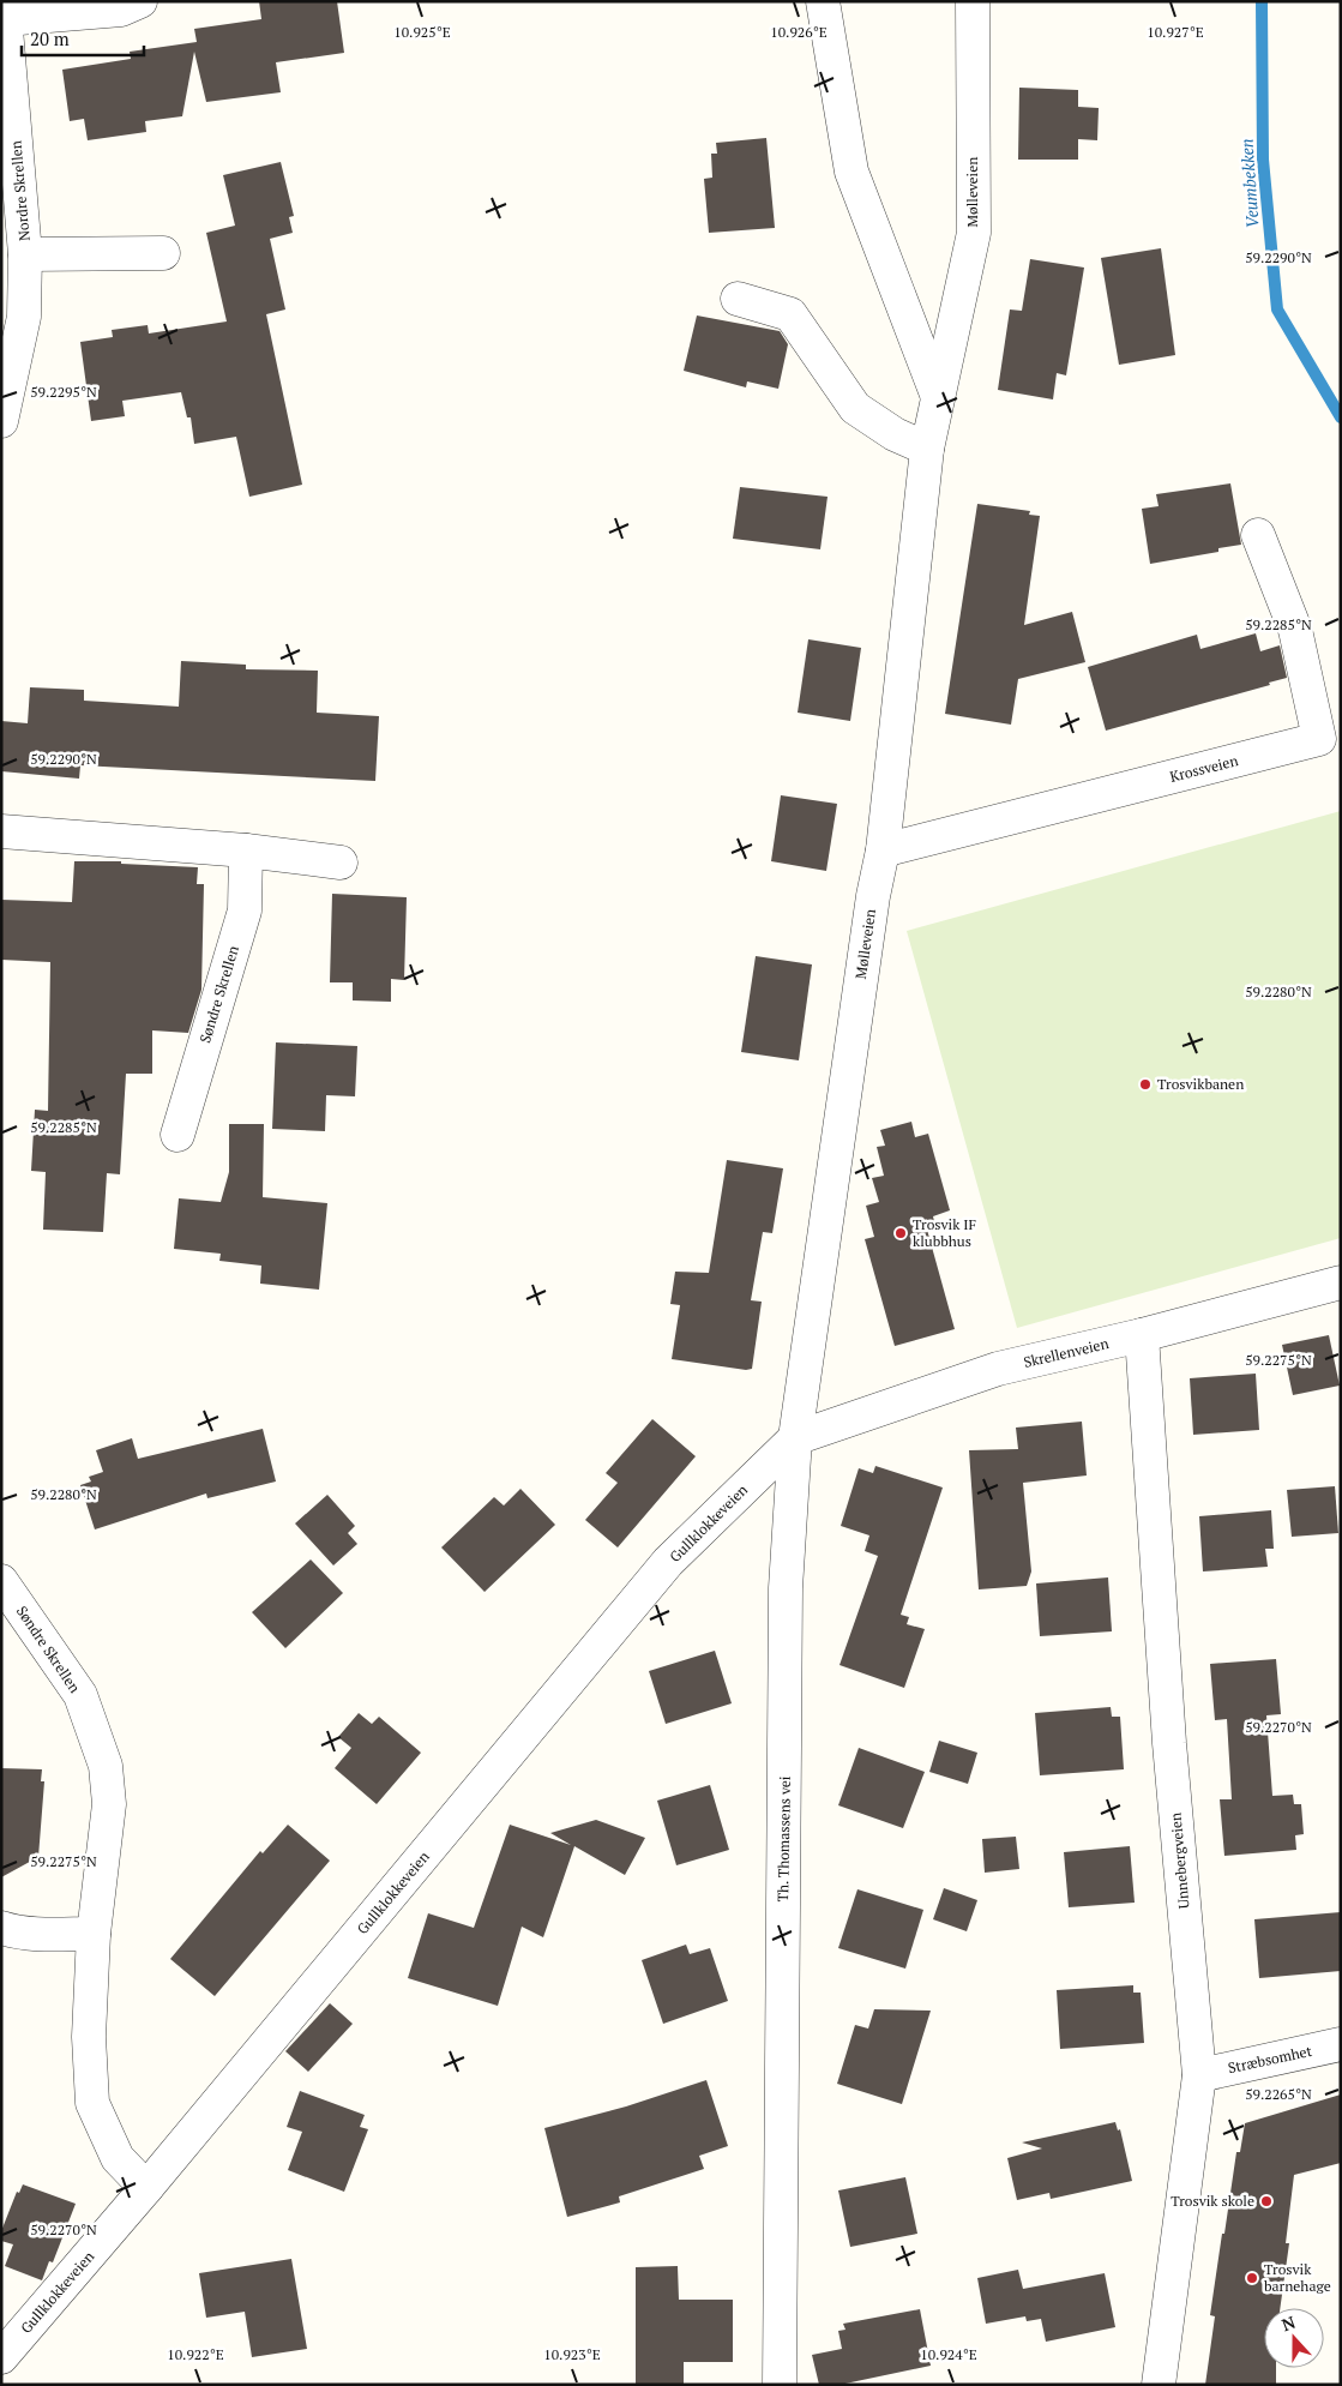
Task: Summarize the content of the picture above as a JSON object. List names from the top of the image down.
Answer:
{
  "streets": {
    "street": [
      "Nordre Skrellen",
      "Mølleveien",
      "Krossveien",
      "Søndre Skrellen",
      "Skrellenveien",
      "Gullklokkeveien",
      "Th. Thomassens vei",
      "Unnebergveien",
      "Stræbsomhet"
    ]
  },
  "crossings": [
    ["Mølleveien", "Krossveien"],
    ["Mølleveien", "Skrellenveien"],
    ["Mølleveien", "Gullklokkeveien"],
    ["Mølleveien", "Th. Thomassens vei"],
    ["Søndre Skrellen", "Gullklokkeveien"],
    ["Skrellenveien", "Gullklokkeveien"],
    ["Skrellenveien", "Th. Thomassens vei"],
    ["Skrellenveien", "Unnebergveien"],
    ["Gullklokkeveien", "Th. Thomassens vei"],
    ["Unnebergveien", "Stræbsomhet"]
  ],
  "water": ["Veumbekken"],
  "places": [
    "Trosvikbanen",
    "Trosvik IF klubbhus",
    "Trosvik skole",
    "Trosvik barnehage"
  ],
  "scale_bar": "20 m",
  "north": "top",
  "coordinates": [
    "10.925°E",
    "10.926°E",
    "10.927°E",
    "59.2290°N",
    "59.2295°N",
    "59.2285°N",
    "59.2280°N",
    "59.2275°N",
    "59.2270°N",
    "59.2265°N",
    "10.922°E",
    "10.923°E",
    "10.924°E"
  ]
}
